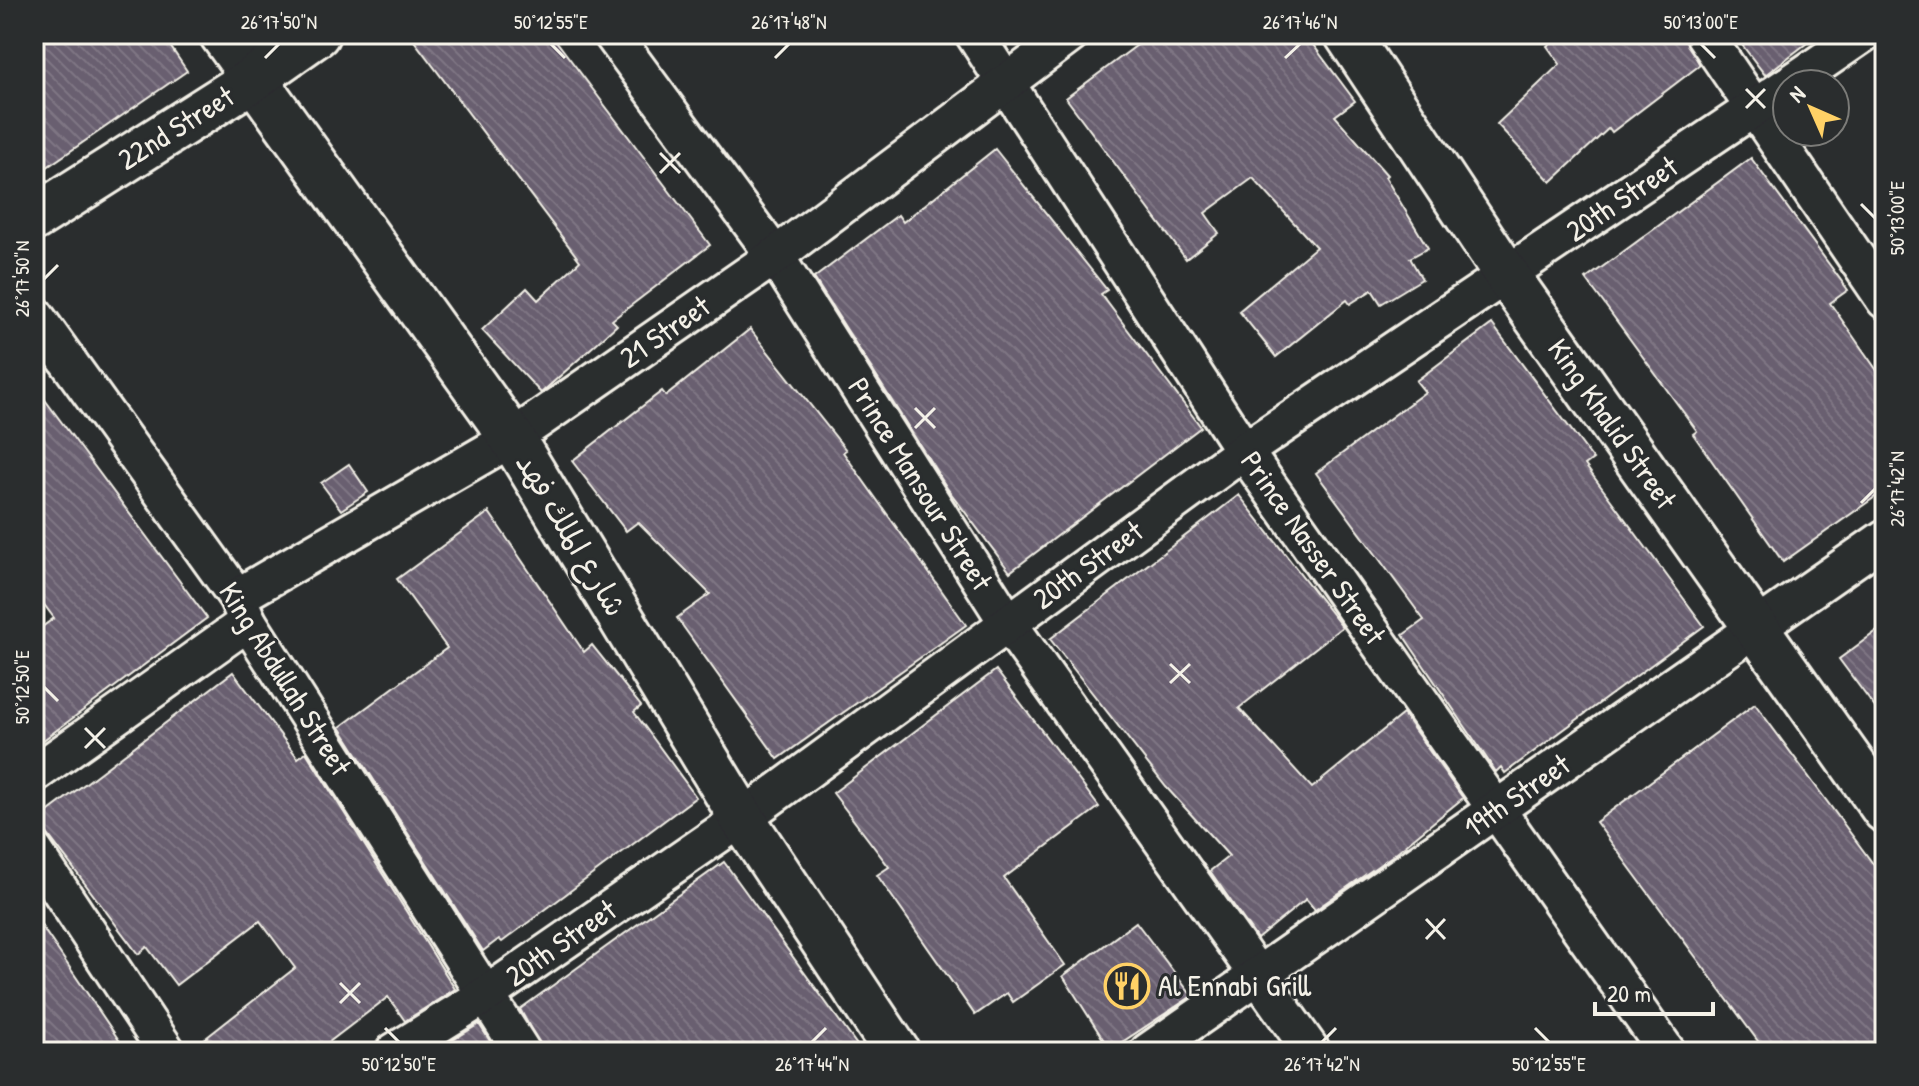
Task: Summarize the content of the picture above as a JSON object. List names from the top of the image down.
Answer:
{
  "streets": {
    "street": [
      "22nd Street",
      "20th Street",
      "21 Street",
      "King Khalid Street",
      "Prince Mansour Street",
      "شارع الملك فهد",
      "Prince Nasser Street",
      "King Abdullah Street",
      "19th Street"
    ]
  },
  "crossings": [
    ["22nd Street", "شارع الملك فهد"],
    ["20th Street", "King Khalid Street"],
    ["20th Street", "Prince Mansour Street"],
    ["20th Street", "شارع الملك فهد"],
    ["20th Street", "Prince Nasser Street"],
    ["20th Street", "King Abdullah Street"],
    ["21 Street", "Prince Mansour Street"],
    ["21 Street", "شارع الملك فهد"],
    ["21 Street", "Prince Nasser Street"],
    ["21 Street", "King Abdullah Street"],
    ["King Khalid Street", "19th Street"],
    ["Prince Mansour Street", "19th Street"],
    ["Prince Nasser Street", "19th Street"]
  ],
  "places": {
    "restaurant": ["Al Ennabi Grill"]
  },
  "scale_bar": "20 m",
  "north": "top left",
  "coordinates": [
    "26°17'50\"N",
    "50°12'55\"E",
    "26°17'48\"N",
    "26°17'46\"N",
    "50°13'00\"E",
    "26°17'42\"N",
    "50°12'50\"E",
    "26°17'44\"N"
  ]
}
